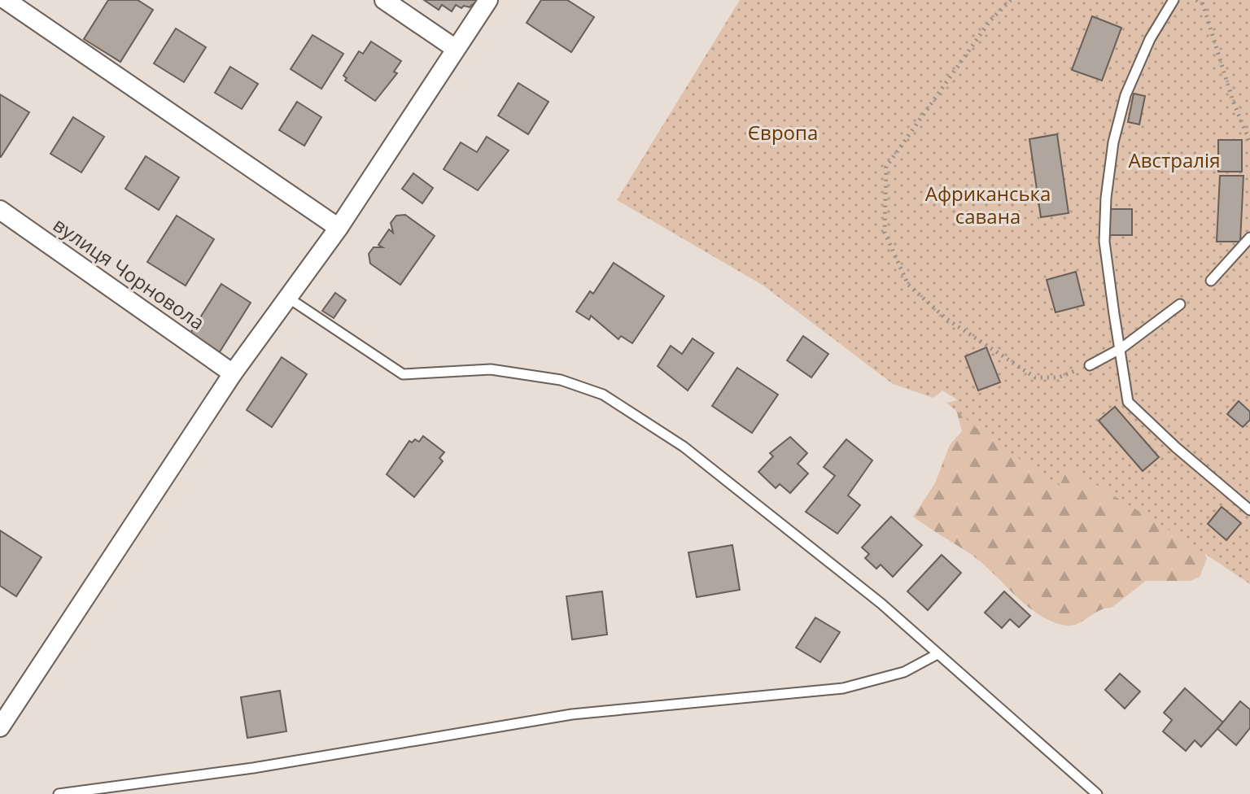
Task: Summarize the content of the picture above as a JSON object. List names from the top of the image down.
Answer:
{
  "streets": {
    "street": ["вулиця Чорновола"]
  },
  "parks": ["Європа", "Австралія", "Африканська савана"]
}
